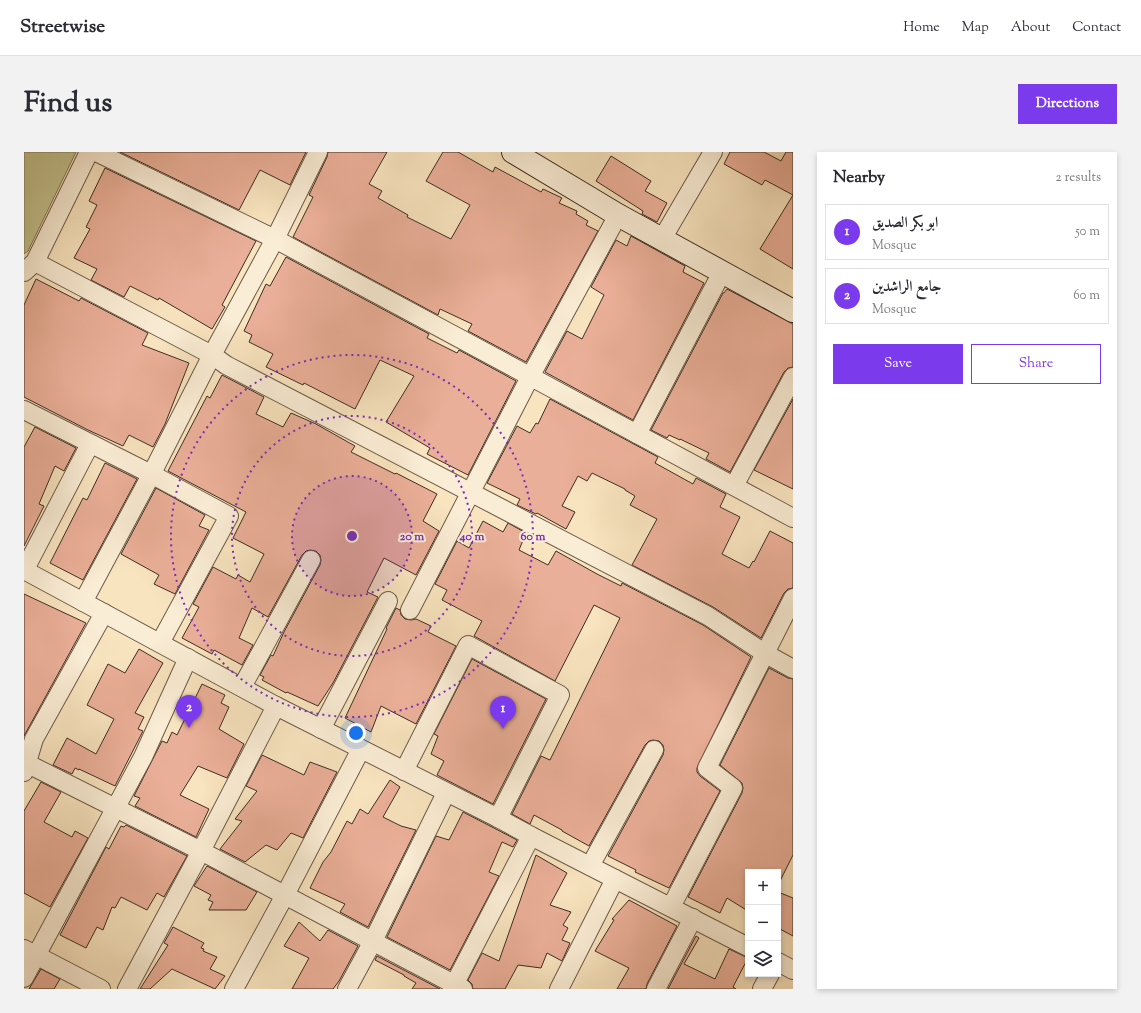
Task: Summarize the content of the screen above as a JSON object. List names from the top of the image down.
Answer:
{
  "page": {
    "header": "Streetwise",
    "nav": [
      "Home",
      "Map",
      "About",
      "Contact"
    ],
    "title": "Find us",
    "buttons": [
      "Directions",
      ["Save", "Share"]
    ],
    "heading": ["Nearby", "2 results"],
    "list": [
      {
        "mark": "1",
        "name": "ابو بكر الصديق",
        "note": "Mosque",
        "value": "50 m"
      },
      {
        "mark": "2",
        "name": "جامع الراشدين",
        "note": "Mosque",
        "value": "60 m"
      }
    ],
    "pins": ["2", "1"],
    "map_buttons": ["+", "−"]
  },
  "rings": ["20 m", "40 m", "60 m"]
}
